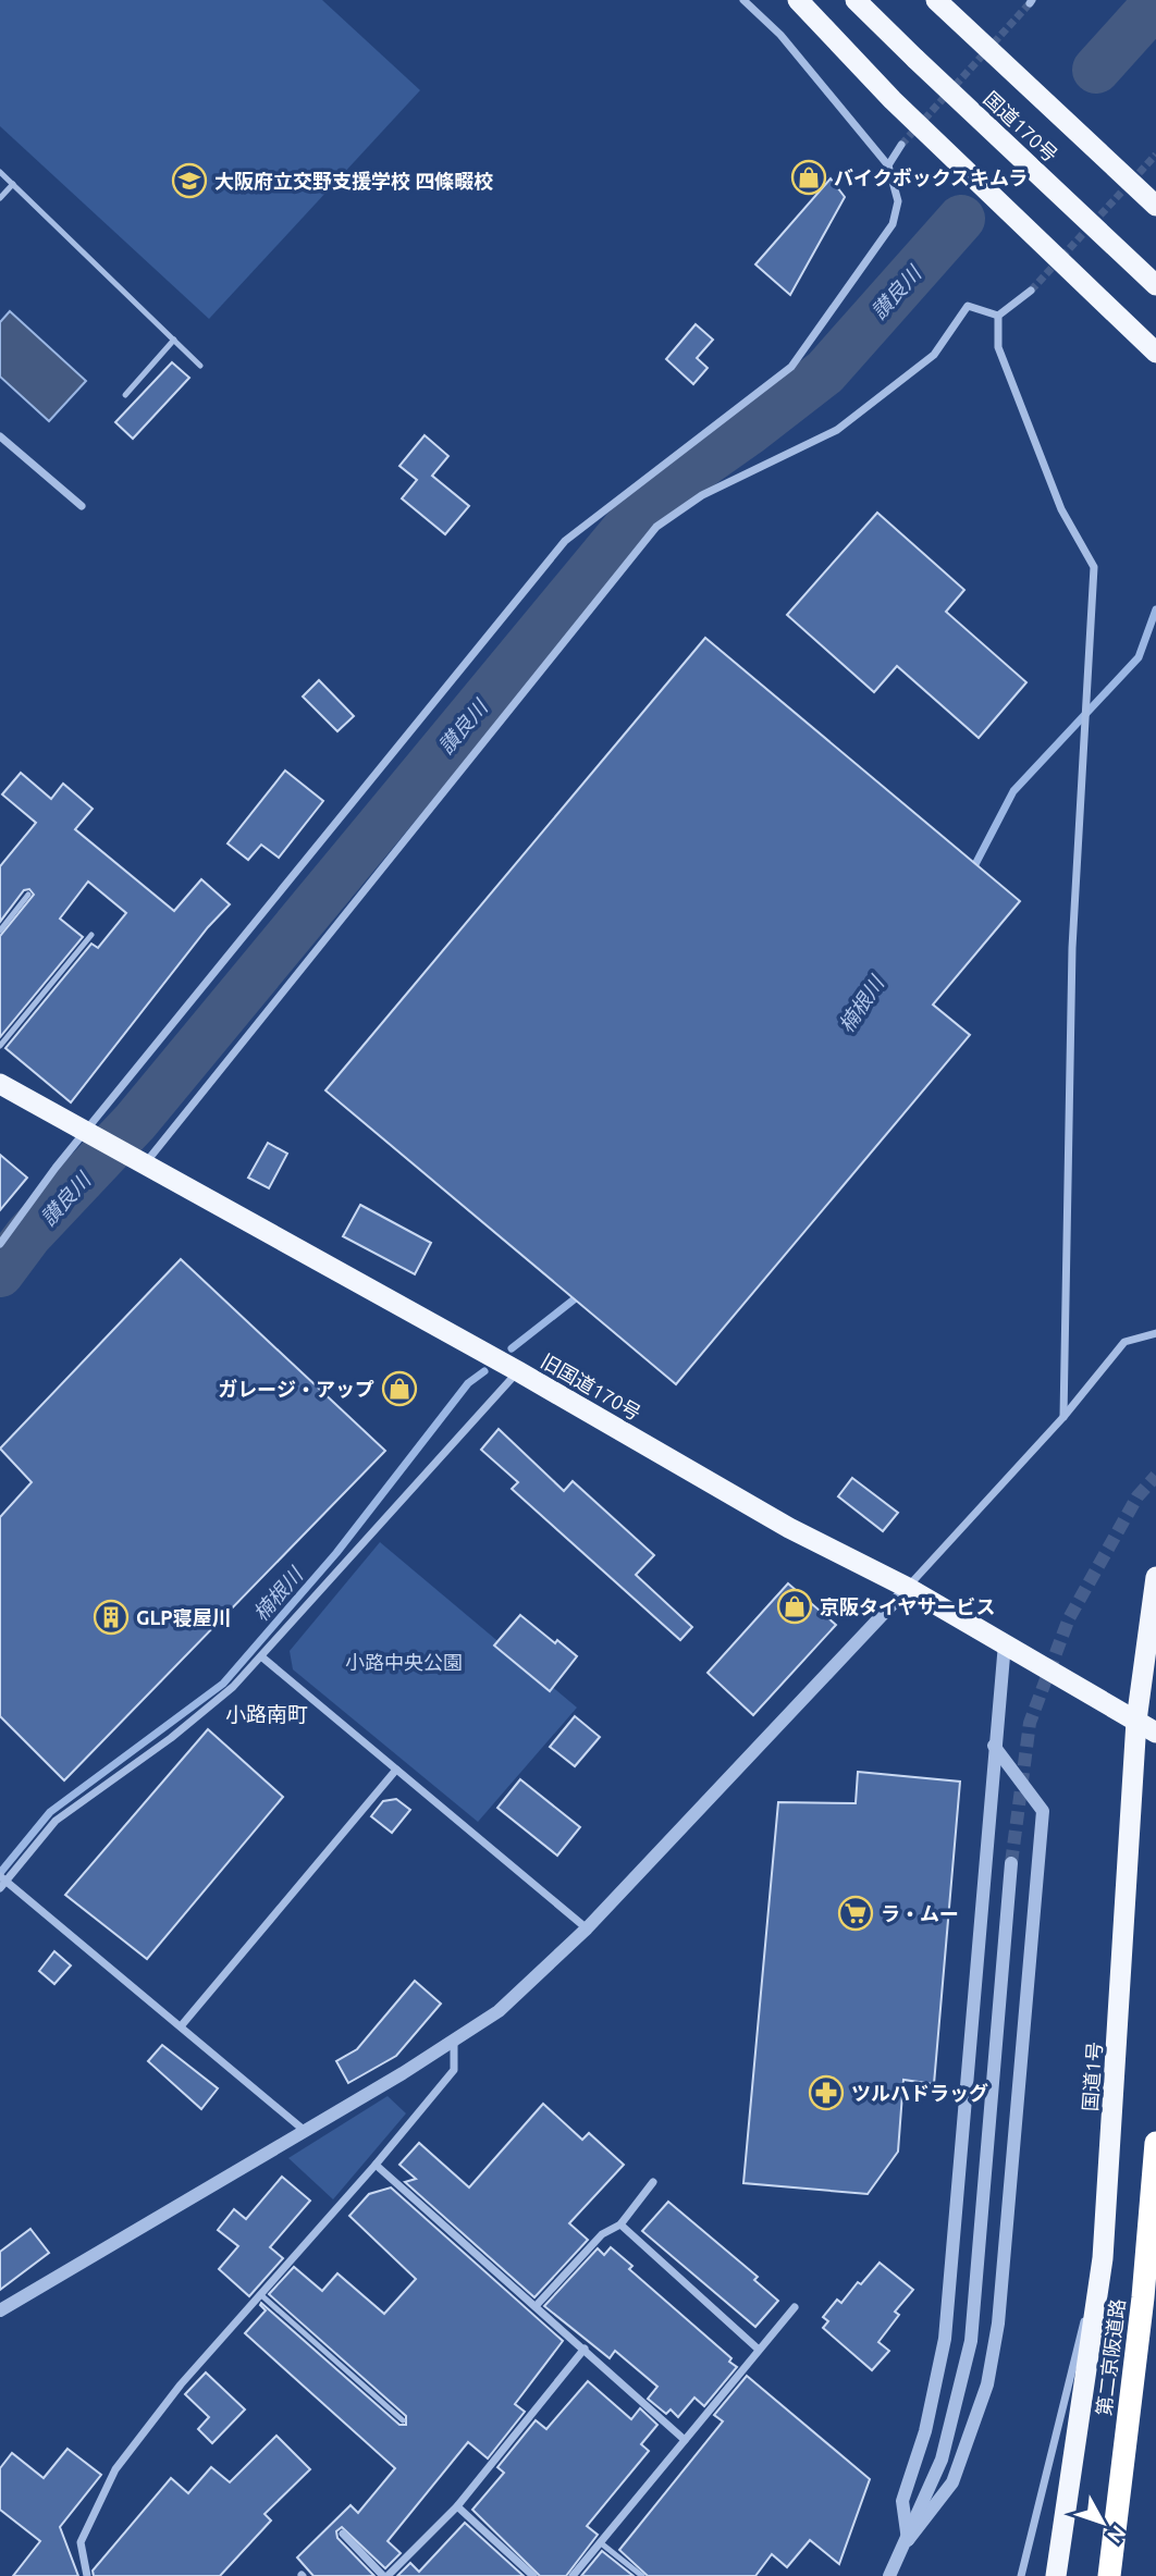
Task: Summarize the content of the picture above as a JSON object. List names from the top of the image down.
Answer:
{
  "streets": {
    "highway": [
      "国道170号",
      "旧国道170号",
      "国道1号",
      "第二京阪道路"
    ]
  },
  "crossings": [
    ["旧国道170号", "国道1号"]
  ],
  "districts": ["小路南町"],
  "water": ["讃良川", "楠根川"],
  "parks": ["小路中央公園"],
  "places": {
    "shop": ["バイクボックスキムラ", "ガレージ・アップ", "京阪タイヤサービス"],
    "school or university": ["大阪府立交野支援学校 四條畷校"],
    "building": ["GLP寝屋川"],
    "supermarket": ["ラ・ムー"],
    "pharmacy": ["ツルハドラッグ"]
  },
  "north": "bottom right"
}
